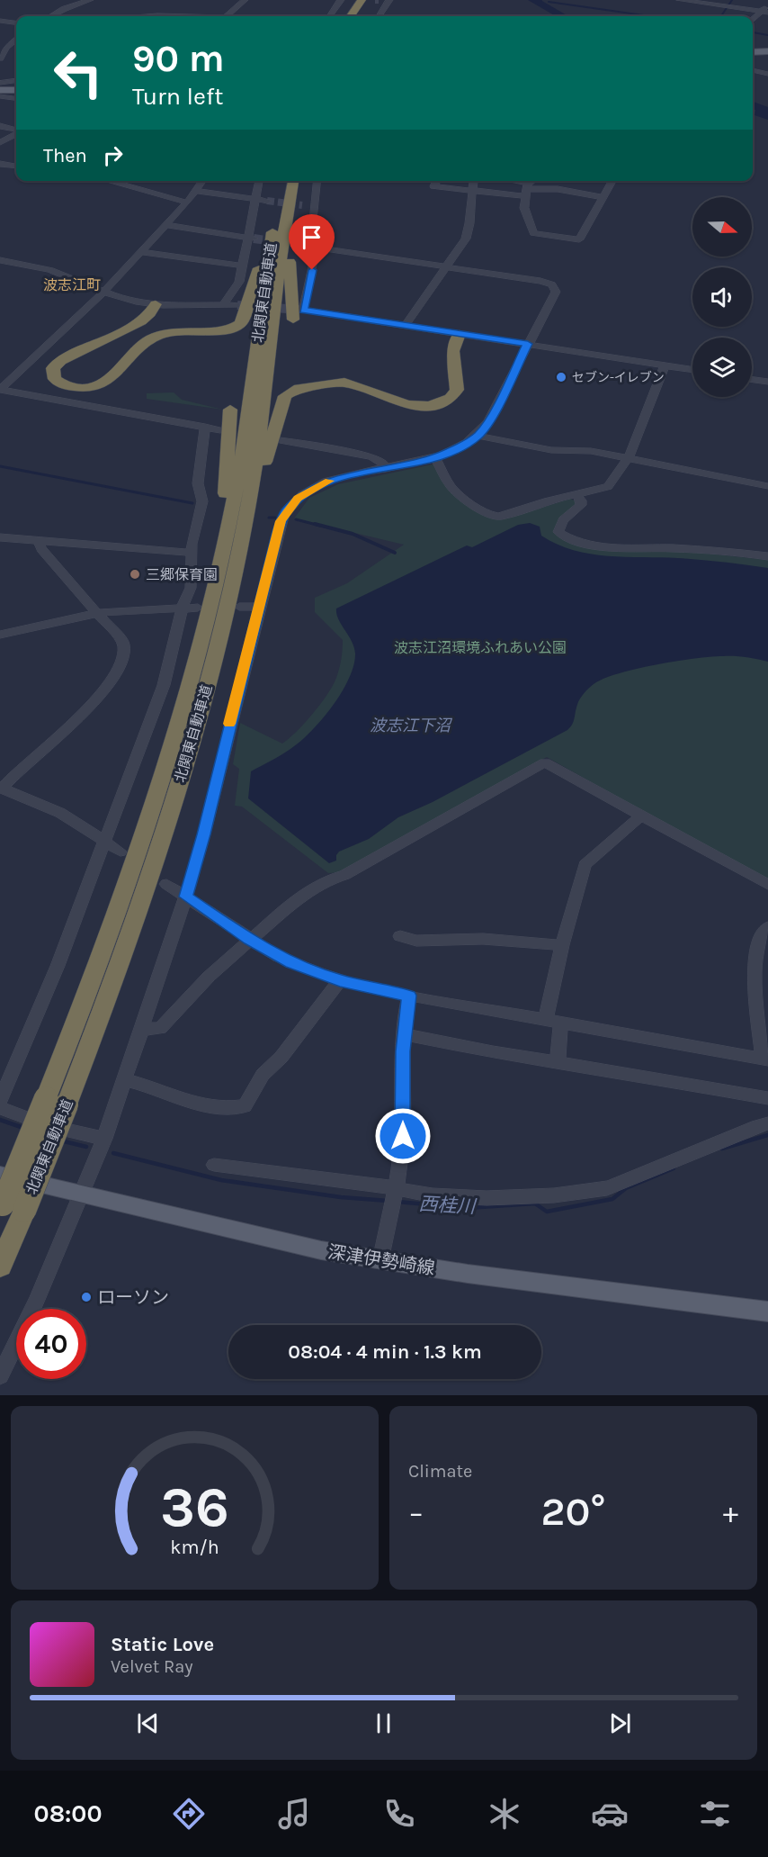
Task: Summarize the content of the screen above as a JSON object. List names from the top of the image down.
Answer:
{
  "streets": {
    "highway": ["北関東自動車道"],
    "main road": ["深津伊勢崎線"]
  },
  "districts": ["波志江町"],
  "water": ["波志江下沼", "西桂川"],
  "parks": ["波志江沼環境ふれあい公園"],
  "places": ["セブン-イレブン", "三郷保育園", "ローソン"],
  "north": "right",
  "page": {
    "turn": ["90 m", "Turn left"],
    "then": "Then",
    "limit": "40",
    "trip": "08:04 · 4 min · 1.3 km",
    "tile": "Climate",
    "heat": ["−", "20°", "+"],
    "song": ["Static Love", "Velvet Ray"],
    "tabs": "08:00",
    "gauge": ["36", "km/h"]
  }
}
